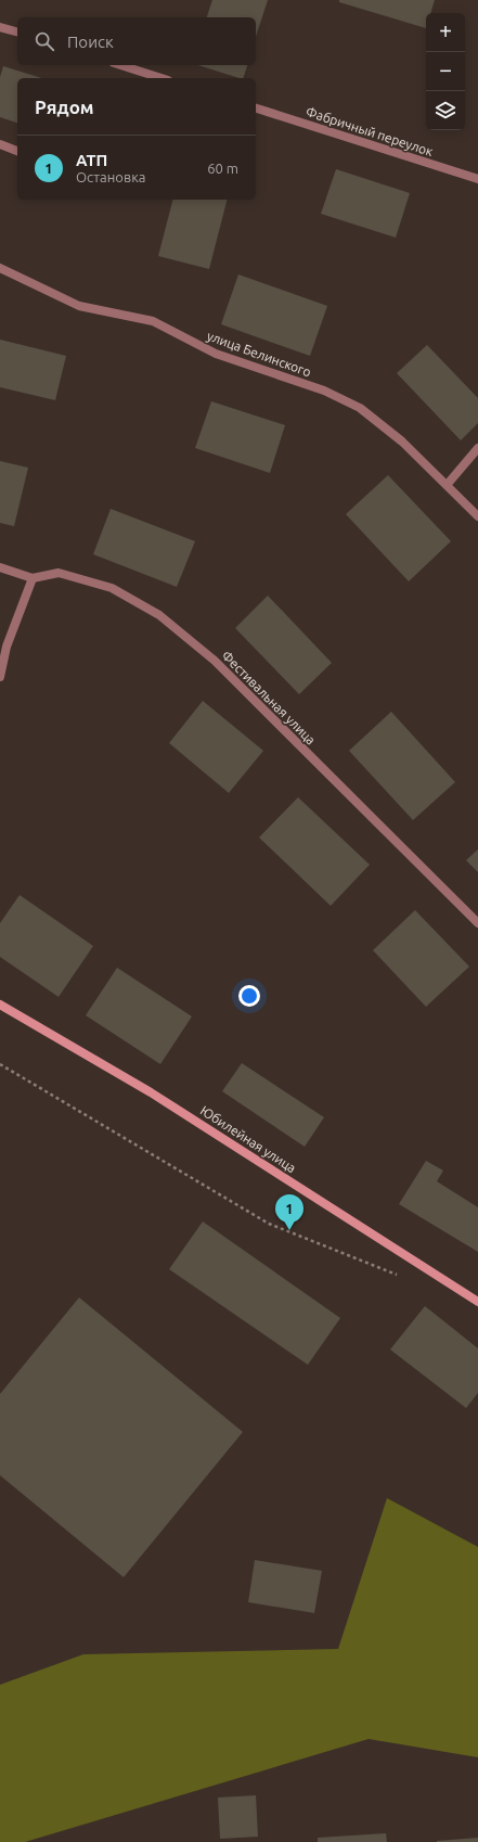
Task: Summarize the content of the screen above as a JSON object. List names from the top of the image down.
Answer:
{
  "streets": {
    "street": [
      "Фабричный переулок",
      "улица Белинского",
      "Фестивальная улица",
      "Юбилейная улица"
    ]
  },
  "page": {
    "map_buttons": ["+", "−"],
    "search": "Поиск",
    "heading": "Рядом",
    "list": [
      {
        "mark": "1",
        "name": "АТП",
        "note": "Остановка",
        "value": "60 m"
      }
    ],
    "pins": "1"
  }
}
